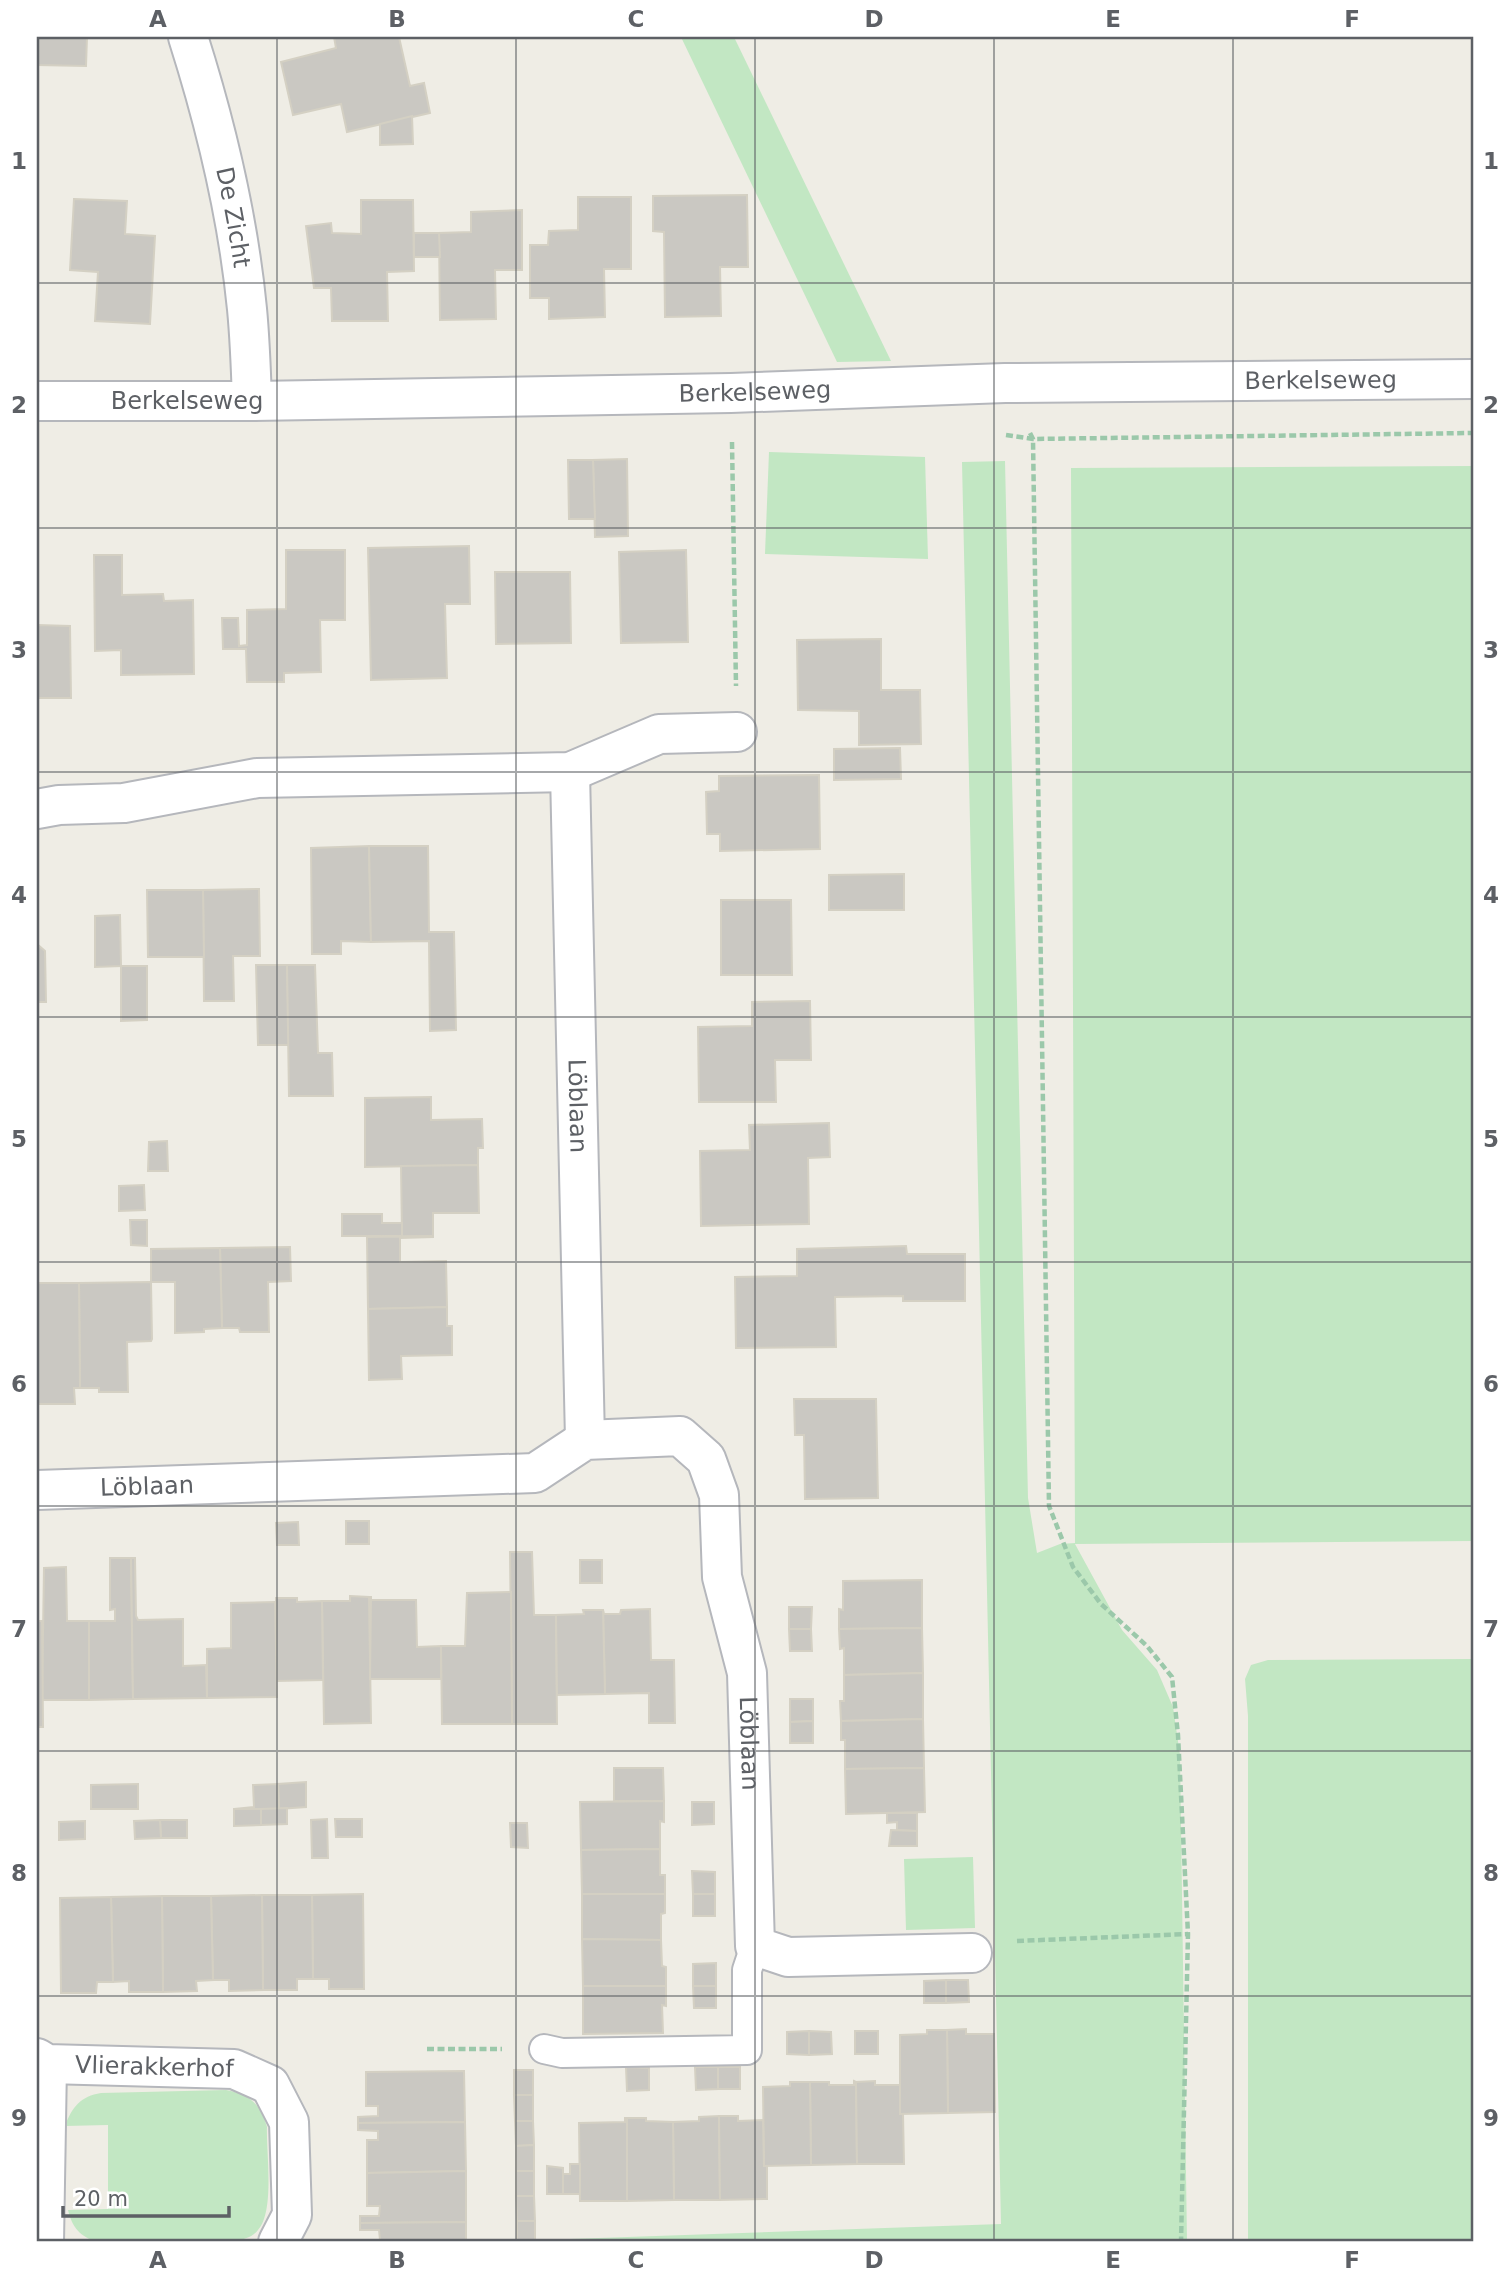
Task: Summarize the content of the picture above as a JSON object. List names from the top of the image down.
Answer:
{
  "streets": {
    "street": [
      "De Zicht",
      "Berkelseweg",
      "Löblaan",
      "Vlierakkerhof"
    ]
  },
  "crossings": [
    ["De Zicht", "Berkelseweg"]
  ],
  "scale_bar": "20 m",
  "grid": {
    "columns": [
      "A",
      "B",
      "C",
      "D",
      "E",
      "F"
    ],
    "rows": [
      "1",
      "2",
      "3",
      "4",
      "5",
      "6",
      "7",
      "8",
      "9"
    ]
  }
}
